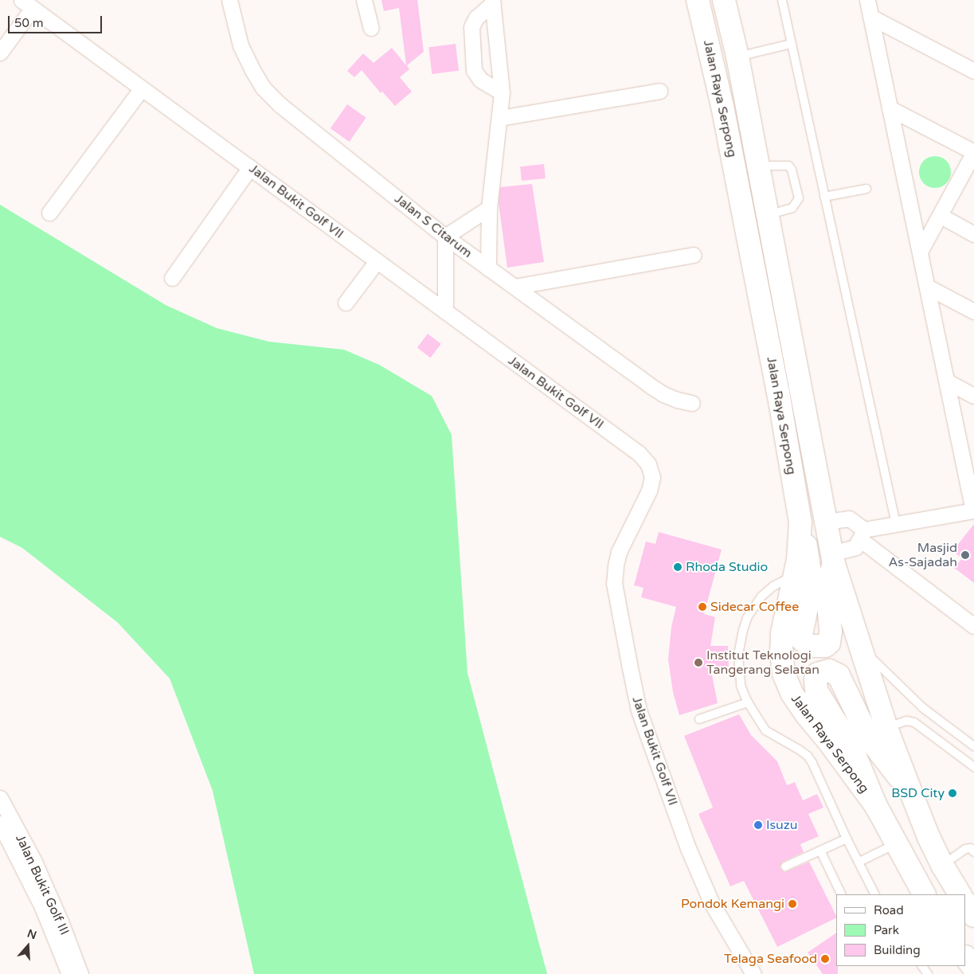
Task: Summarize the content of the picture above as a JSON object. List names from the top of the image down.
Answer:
{
  "streets": {
    "main road": ["Jalan Raya Serpong"],
    "street": ["Jalan Bukit Golf VII", "Jalan S Citarum", "Jalan Bukit Golf III"]
  },
  "places": [
    "Masjid As-Sajadah",
    "Rhoda Studio",
    "Sidecar Coffee",
    "Institut Teknologi Tangerang Selatan",
    "BSD City",
    "Isuzu",
    "Pondok Kemangi",
    "Telaga Seafood"
  ],
  "legend": ["Road", "Park", "Building"],
  "scale_bar": "50 m",
  "north": "top"
}
